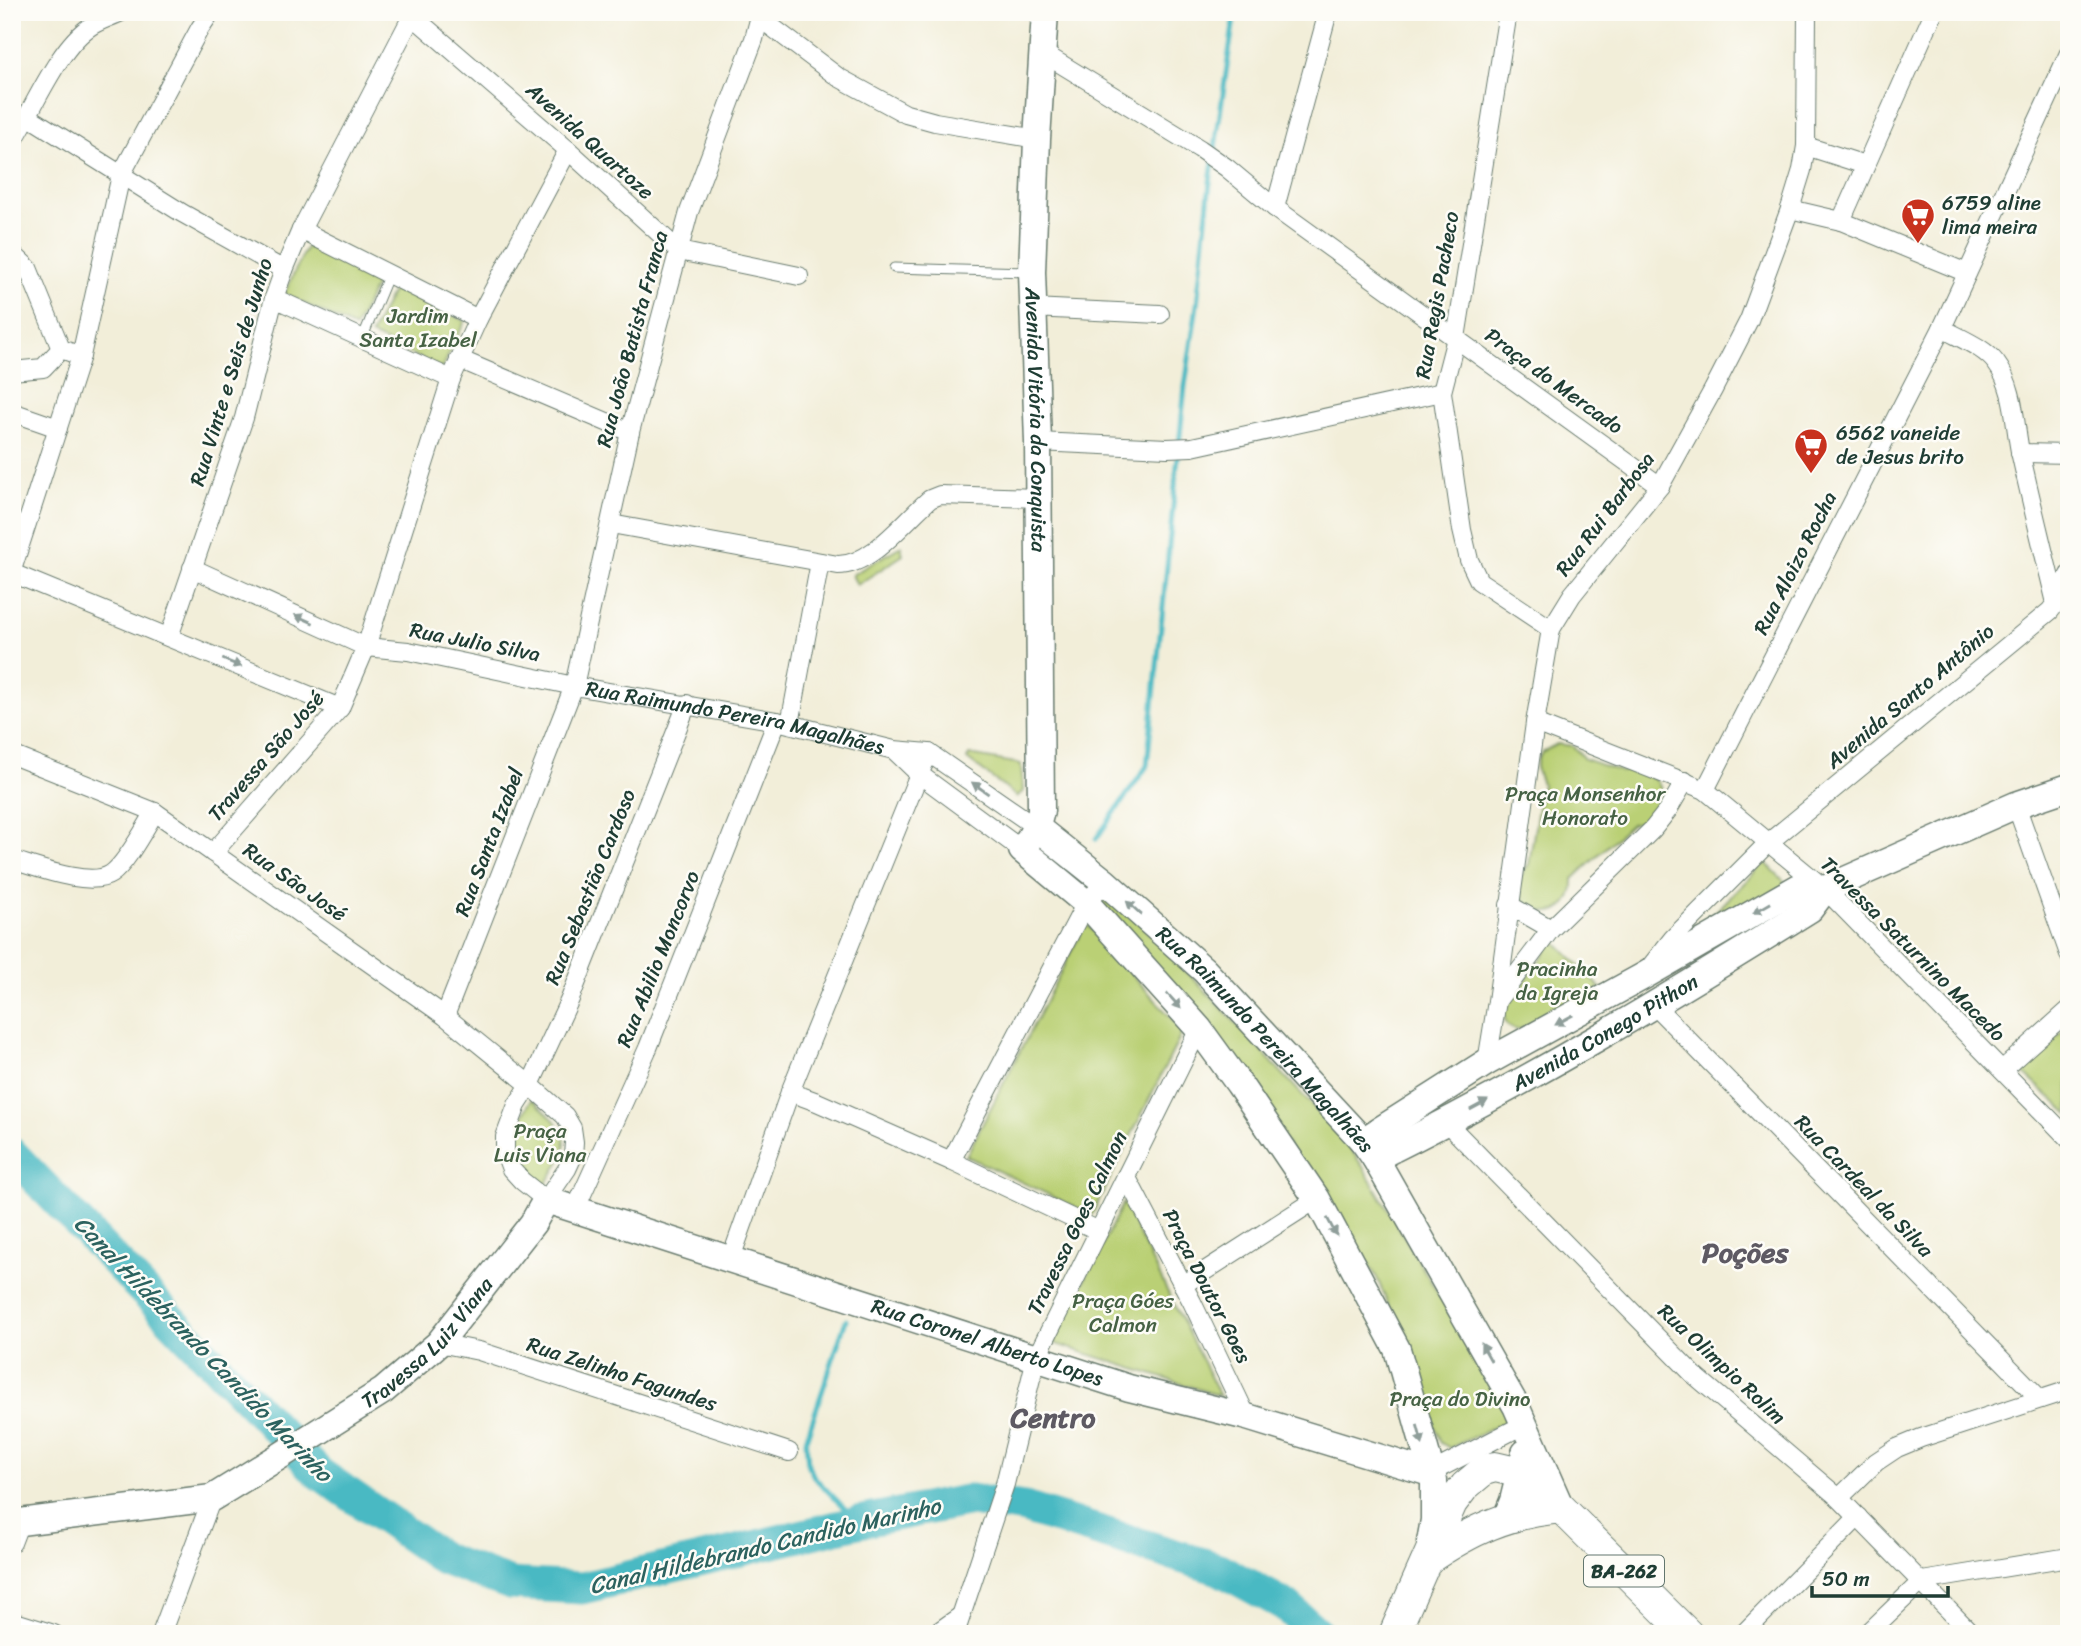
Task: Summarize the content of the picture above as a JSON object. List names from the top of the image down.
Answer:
{
  "streets": {
    "main road": [
      "Avenida Vitória da Conquista",
      "Rua Raimundo Pereira Magalhães",
      "Avenida Conego Pithon",
      "Travessa Luiz Viana",
      "Rua Coronel Alberto Lopes",
      "BA-262"
    ],
    "street": [
      "Avenida Quartoze",
      "Rua Regis Pacheco",
      "Rua João Batista Franca",
      "Rua Vinte e Seis de Junho",
      "Praça do Mercado",
      "Rua Rui Barbosa",
      "Rua Aloizo Rocha",
      "Rua Julio Silva",
      "Avenida Santo Antônio",
      "Travessa São José",
      "Rua Santa Izabel",
      "Rua São José",
      "Rua Sebastião Cardoso",
      "Travessa Saturnino Macedo",
      "Rua Abilio Moncorvo",
      "Rua Cardeal da Silva",
      "Travessa Goes Calmon",
      "Praça Doutor Goes",
      "Rua Olimpio Rolim",
      "Rua Zelinho Fagundes"
    ]
  },
  "crossings": [
    ["Avenida Quartoze", "Rua João Batista Franca"],
    ["Avenida Quartoze", "Rua Vinte e Seis de Junho"],
    ["Avenida Quartoze", "Travessa São José"],
    ["Rua Regis Pacheco", "Praça do Mercado"],
    ["Rua Regis Pacheco", "Rua Rui Barbosa"],
    ["Rua João Batista Franca", "Rua Julio Silva"],
    ["Rua João Batista Franca", "Rua Raimundo Pereira Magalhães"],
    ["Rua João Batista Franca", "Rua Santa Izabel"],
    ["Rua Vinte e Seis de Junho", "Rua Julio Silva"],
    ["Praça do Mercado", "Avenida Vitória da Conquista"],
    ["Praça do Mercado", "Rua Rui Barbosa"],
    ["Avenida Vitória da Conquista", "Rua Raimundo Pereira Magalhães"],
    ["Rua Rui Barbosa", "Travessa Saturnino Macedo"],
    ["Rua Rui Barbosa", "Avenida Conego Pithon"],
    ["Rua Aloizo Rocha", "Travessa Saturnino Macedo"],
    ["Rua Julio Silva", "Rua Raimundo Pereira Magalhães"],
    ["Rua Julio Silva", "Travessa São José"],
    ["Rua Julio Silva", "Rua Santa Izabel"],
    ["Avenida Santo Antônio", "Travessa Saturnino Macedo"],
    ["Avenida Santo Antônio", "Avenida Conego Pithon"],
    ["Rua Raimundo Pereira Magalhães", "Rua Santa Izabel"],
    ["Rua Raimundo Pereira Magalhães", "Rua Sebastião Cardoso"],
    ["Rua Raimundo Pereira Magalhães", "Rua Abilio Moncorvo"],
    ["Rua Raimundo Pereira Magalhães", "Avenida Conego Pithon"],
    ["Rua Raimundo Pereira Magalhães", "Travessa Goes Calmon"],
    ["Rua Raimundo Pereira Magalhães", "Rua Coronel Alberto Lopes"],
    ["Rua Raimundo Pereira Magalhães", "BA-262"],
    ["Travessa São José", "Rua São José"],
    ["Rua Santa Izabel", "Rua São José"],
    ["Rua São José", "Rua Sebastião Cardoso"],
    ["Rua São José", "Travessa Luiz Viana"],
    ["Rua São José", "Rua Coronel Alberto Lopes"],
    ["Travessa Saturnino Macedo", "Avenida Conego Pithon"],
    ["Rua Abilio Moncorvo", "Rua Coronel Alberto Lopes"],
    ["Avenida Conego Pithon", "Rua Cardeal da Silva"],
    ["Avenida Conego Pithon", "Rua Olimpio Rolim"],
    ["Travessa Goes Calmon", "Praça Doutor Goes"],
    ["Travessa Goes Calmon", "Rua Coronel Alberto Lopes"],
    ["Praça Doutor Goes", "Rua Coronel Alberto Lopes"],
    ["Travessa Luiz Viana", "Rua Coronel Alberto Lopes"],
    ["Travessa Luiz Viana", "Rua Zelinho Fagundes"]
  ],
  "districts": ["Poções", "Centro"],
  "water": ["Canal Hildebrando Candido Marinho"],
  "parks": [
    "Jardim Santa Izabel",
    "Praça Monsenhor Honorato",
    "Pracinha da Igreja",
    "Praça Luis Viana",
    "Praça Góes Calmon",
    "Praça do Divino"
  ],
  "places": {
    "supermarket": ["6759 aline lima meira", "6562 vaneide de Jesus brito"]
  },
  "scale_bar": "50 m"
}
